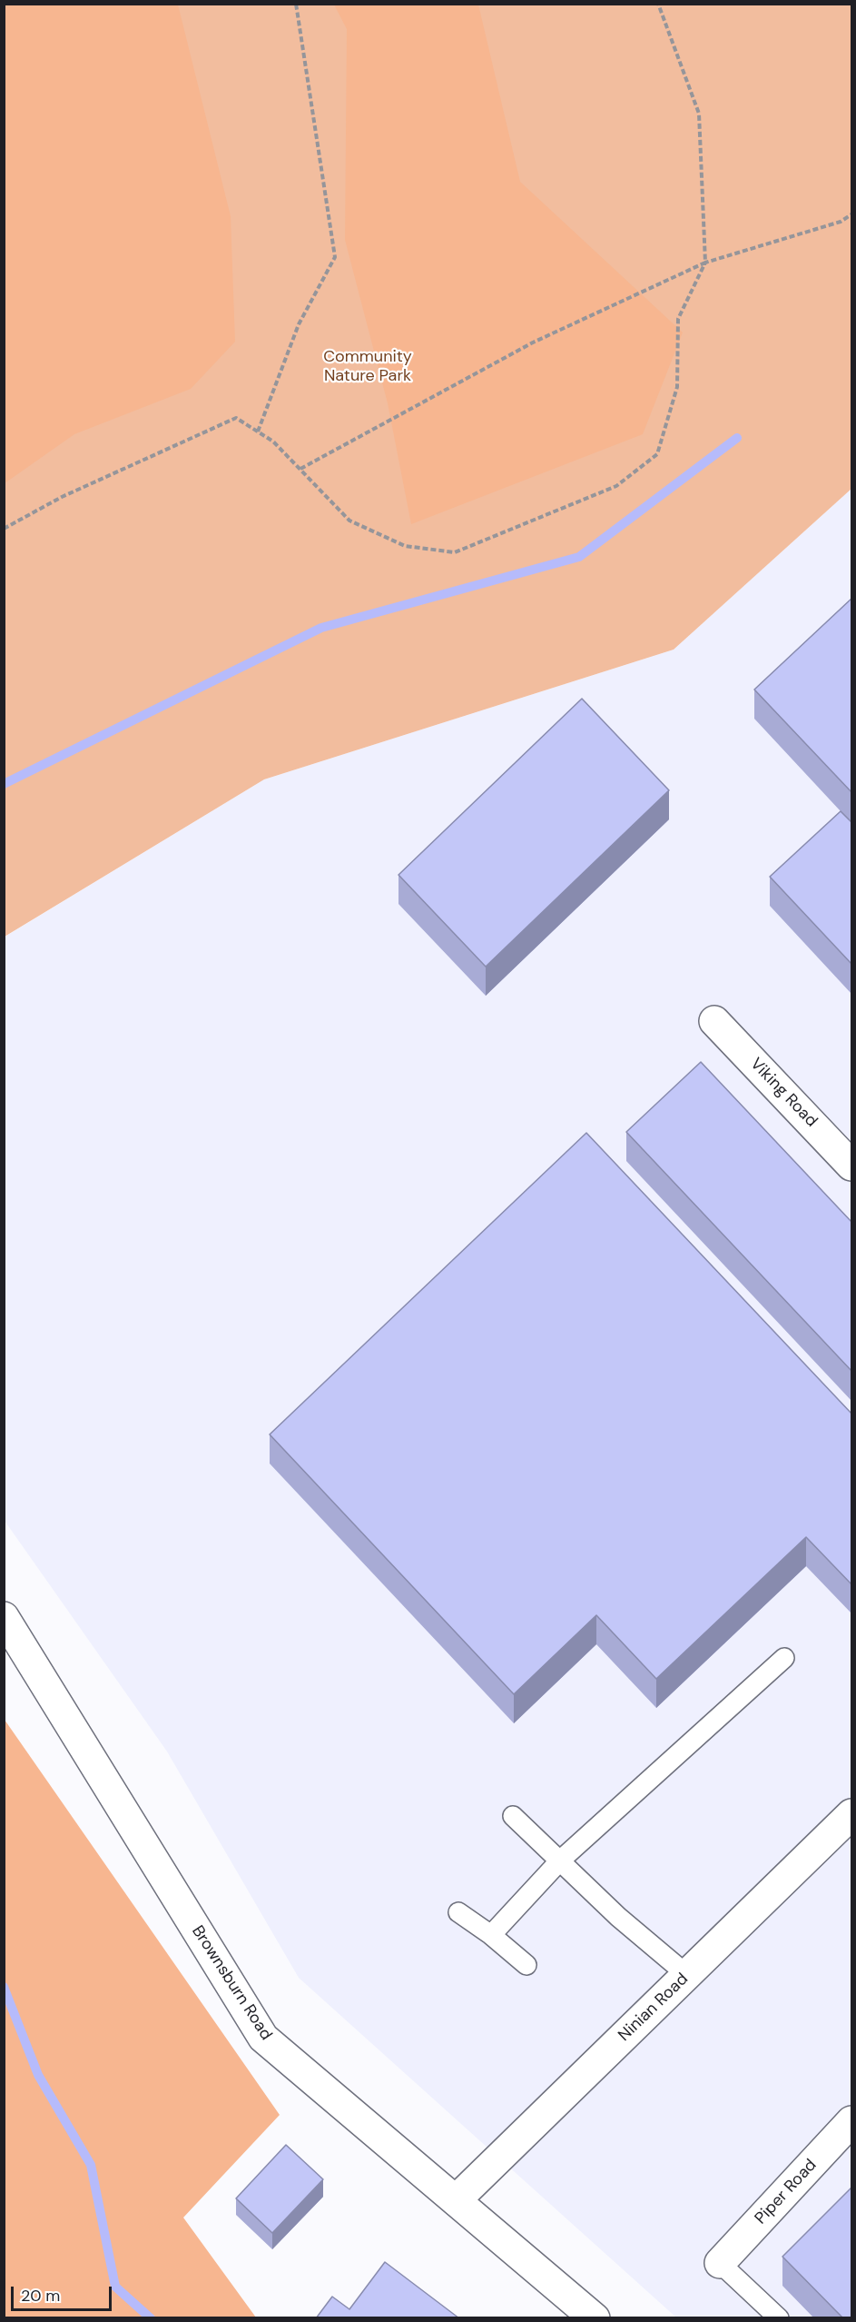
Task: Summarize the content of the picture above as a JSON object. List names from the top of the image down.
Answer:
{
  "streets": {
    "street": [
      "Viking Road",
      "Brownsburn Road",
      "Ninian Road",
      "Piper Road"
    ]
  },
  "crossings": [
    ["Brownsburn Road", "Ninian Road"]
  ],
  "parks": ["Community Nature Park"],
  "scale_bar": "20 m"
}
